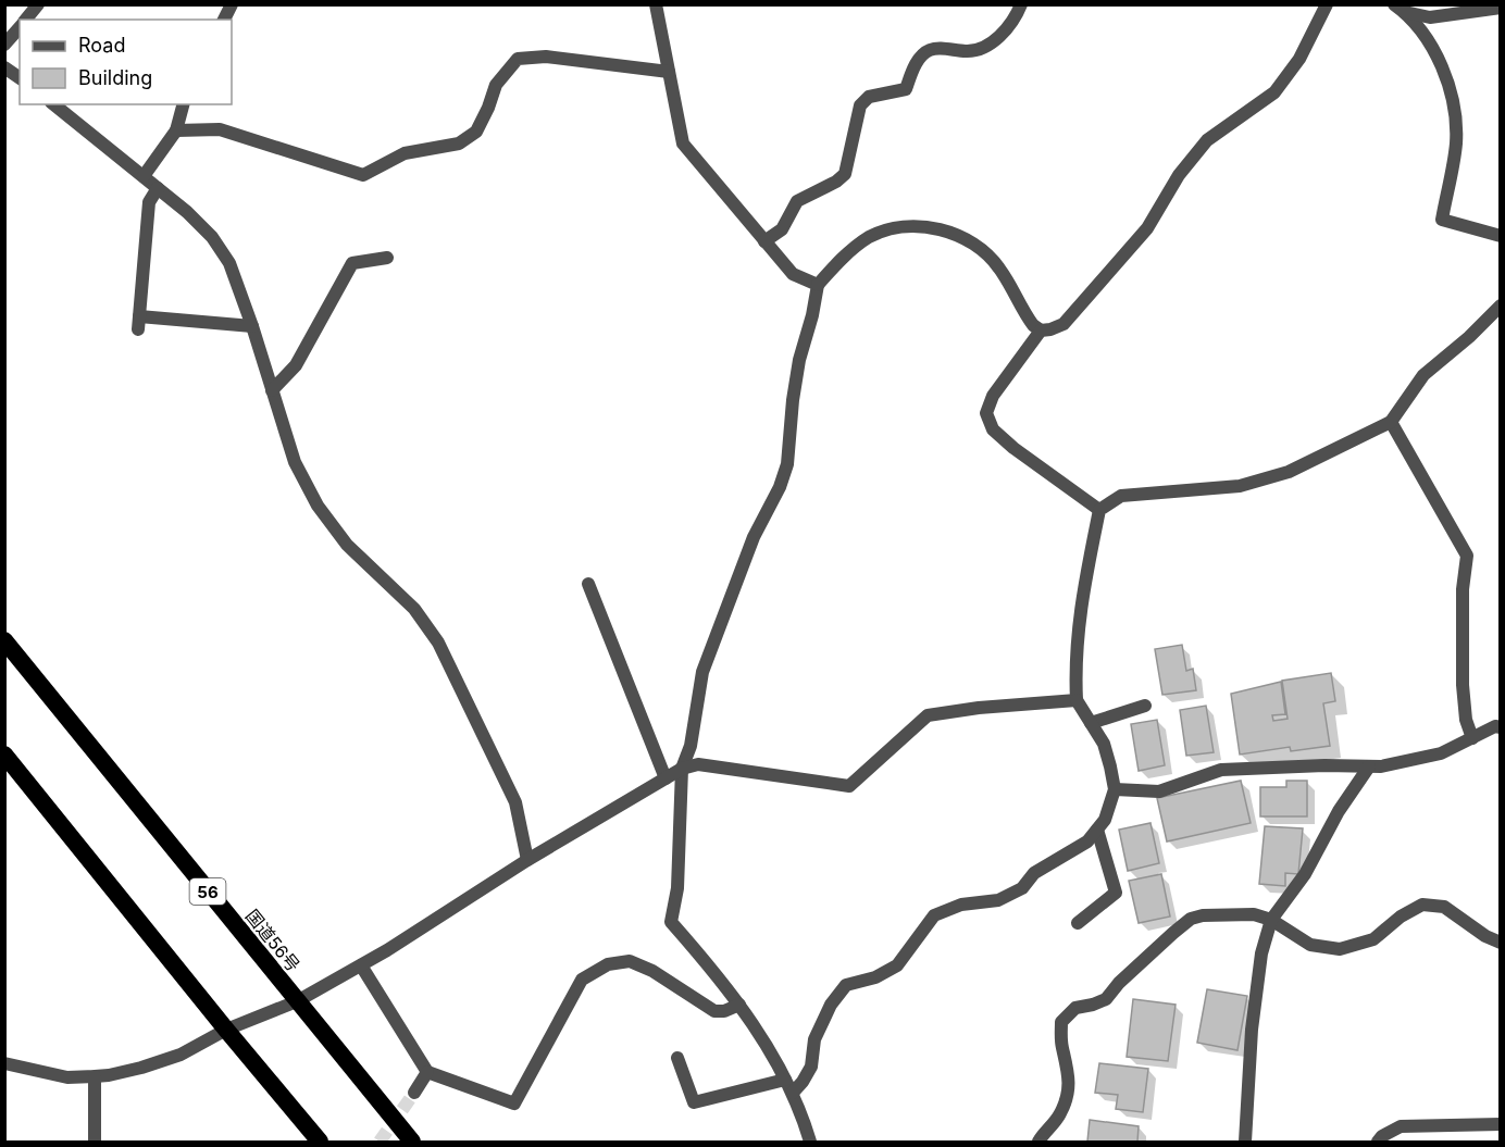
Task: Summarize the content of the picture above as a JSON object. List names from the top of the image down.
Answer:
{
  "streets": {
    "highway": ["56", "国道56号"]
  },
  "legend": ["Road", "Building"]
}
